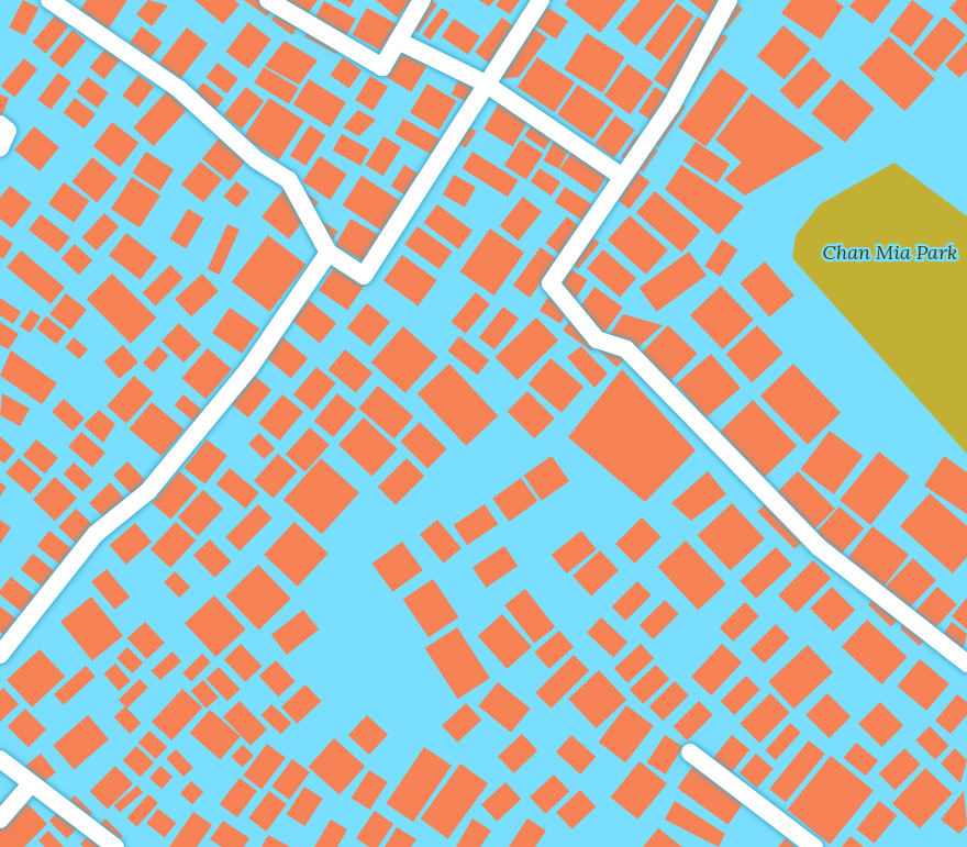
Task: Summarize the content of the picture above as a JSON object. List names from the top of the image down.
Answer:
{
  "parks": ["Chan Mia Park"]
}
